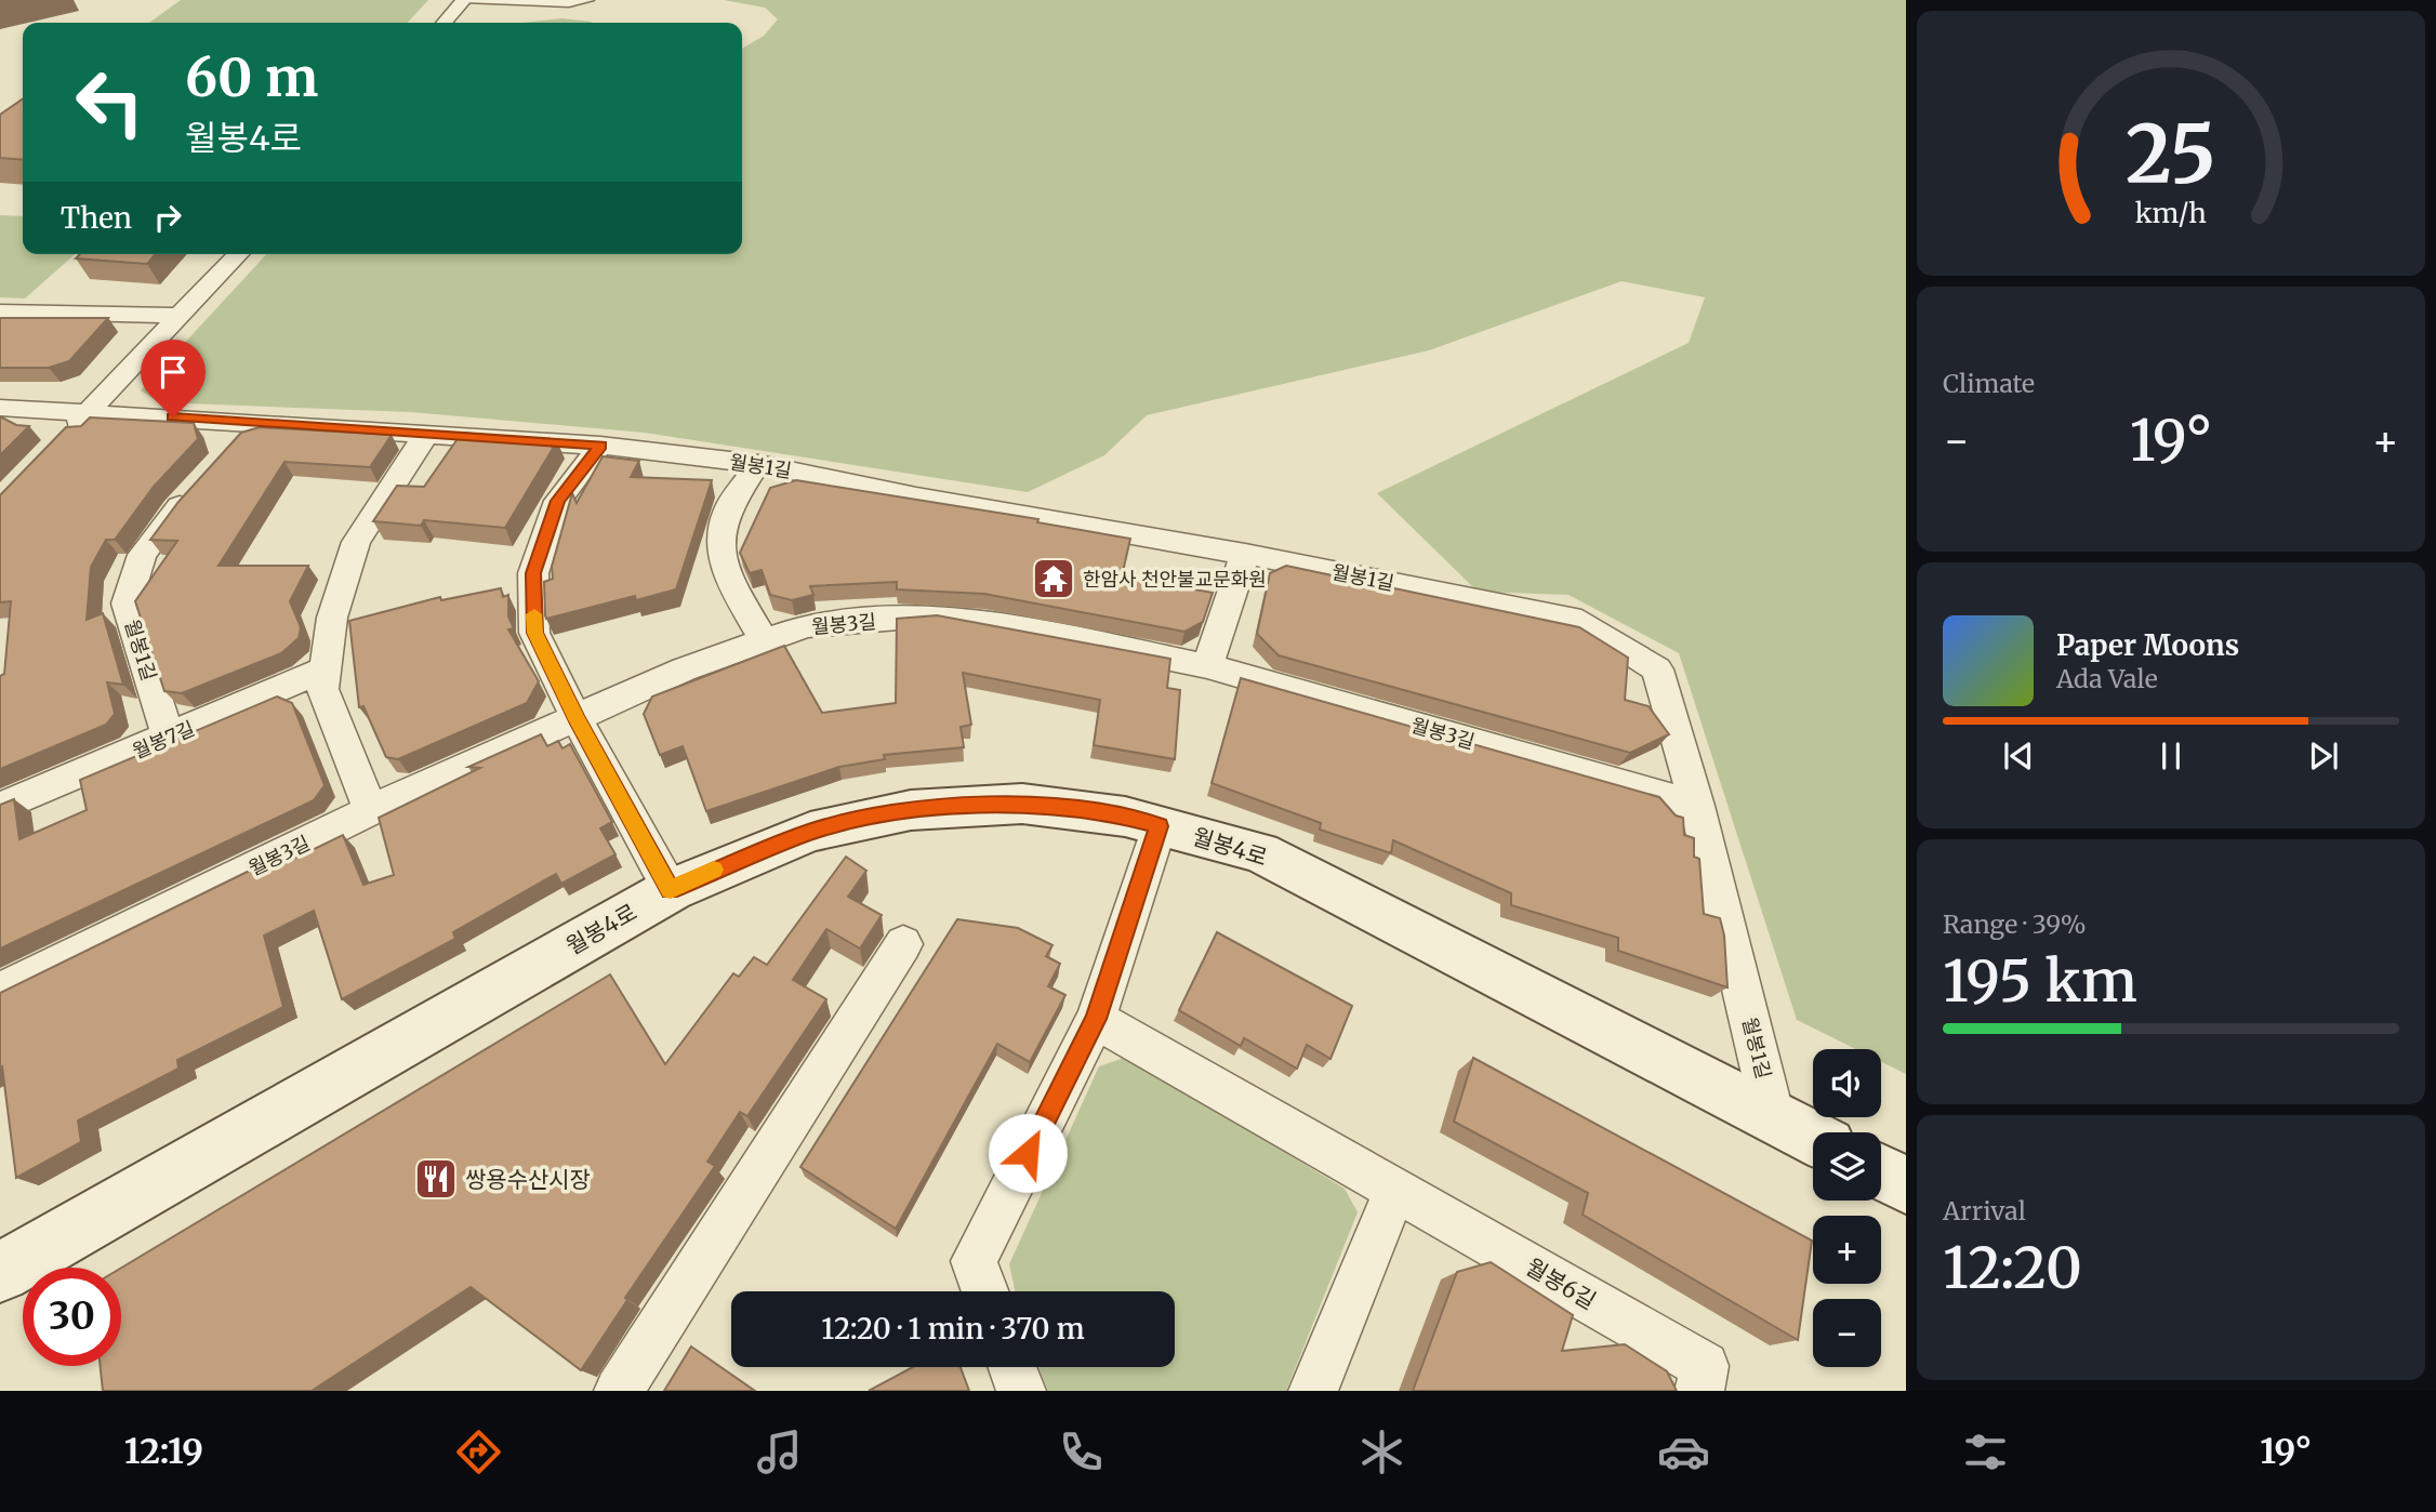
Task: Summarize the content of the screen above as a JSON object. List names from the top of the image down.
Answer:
{
  "streets": {
    "street": [
      "월봉1길",
      "월봉3길",
      "월봉7길",
      "월봉4로",
      "월봉6길"
    ]
  },
  "crossings": [
    ["월봉1길", "월봉3길"],
    ["월봉1길", "월봉7길"],
    ["월봉1길", "월봉4로"]
  ],
  "places": {
    "temple": ["한암사 천안불교문화원"],
    "restaurant": ["쌍용수산시장"]
  },
  "page": {
    "turn": ["60 m", "월봉4로"],
    "then": "Then",
    "tile": [
      "Climate",
      ["Range · 39%", "195 km"],
      ["Arrival", "12:20"]
    ],
    "heat": ["−", "19°", "+"],
    "song": ["Paper Moons", "Ada Vale"],
    "map_buttons": ["+", "−"],
    "limit": "30",
    "trip": "12:20 · 1 min · 370 m",
    "tabs": ["12:19", "19°"],
    "gauge": ["25", "km/h"]
  }
}
